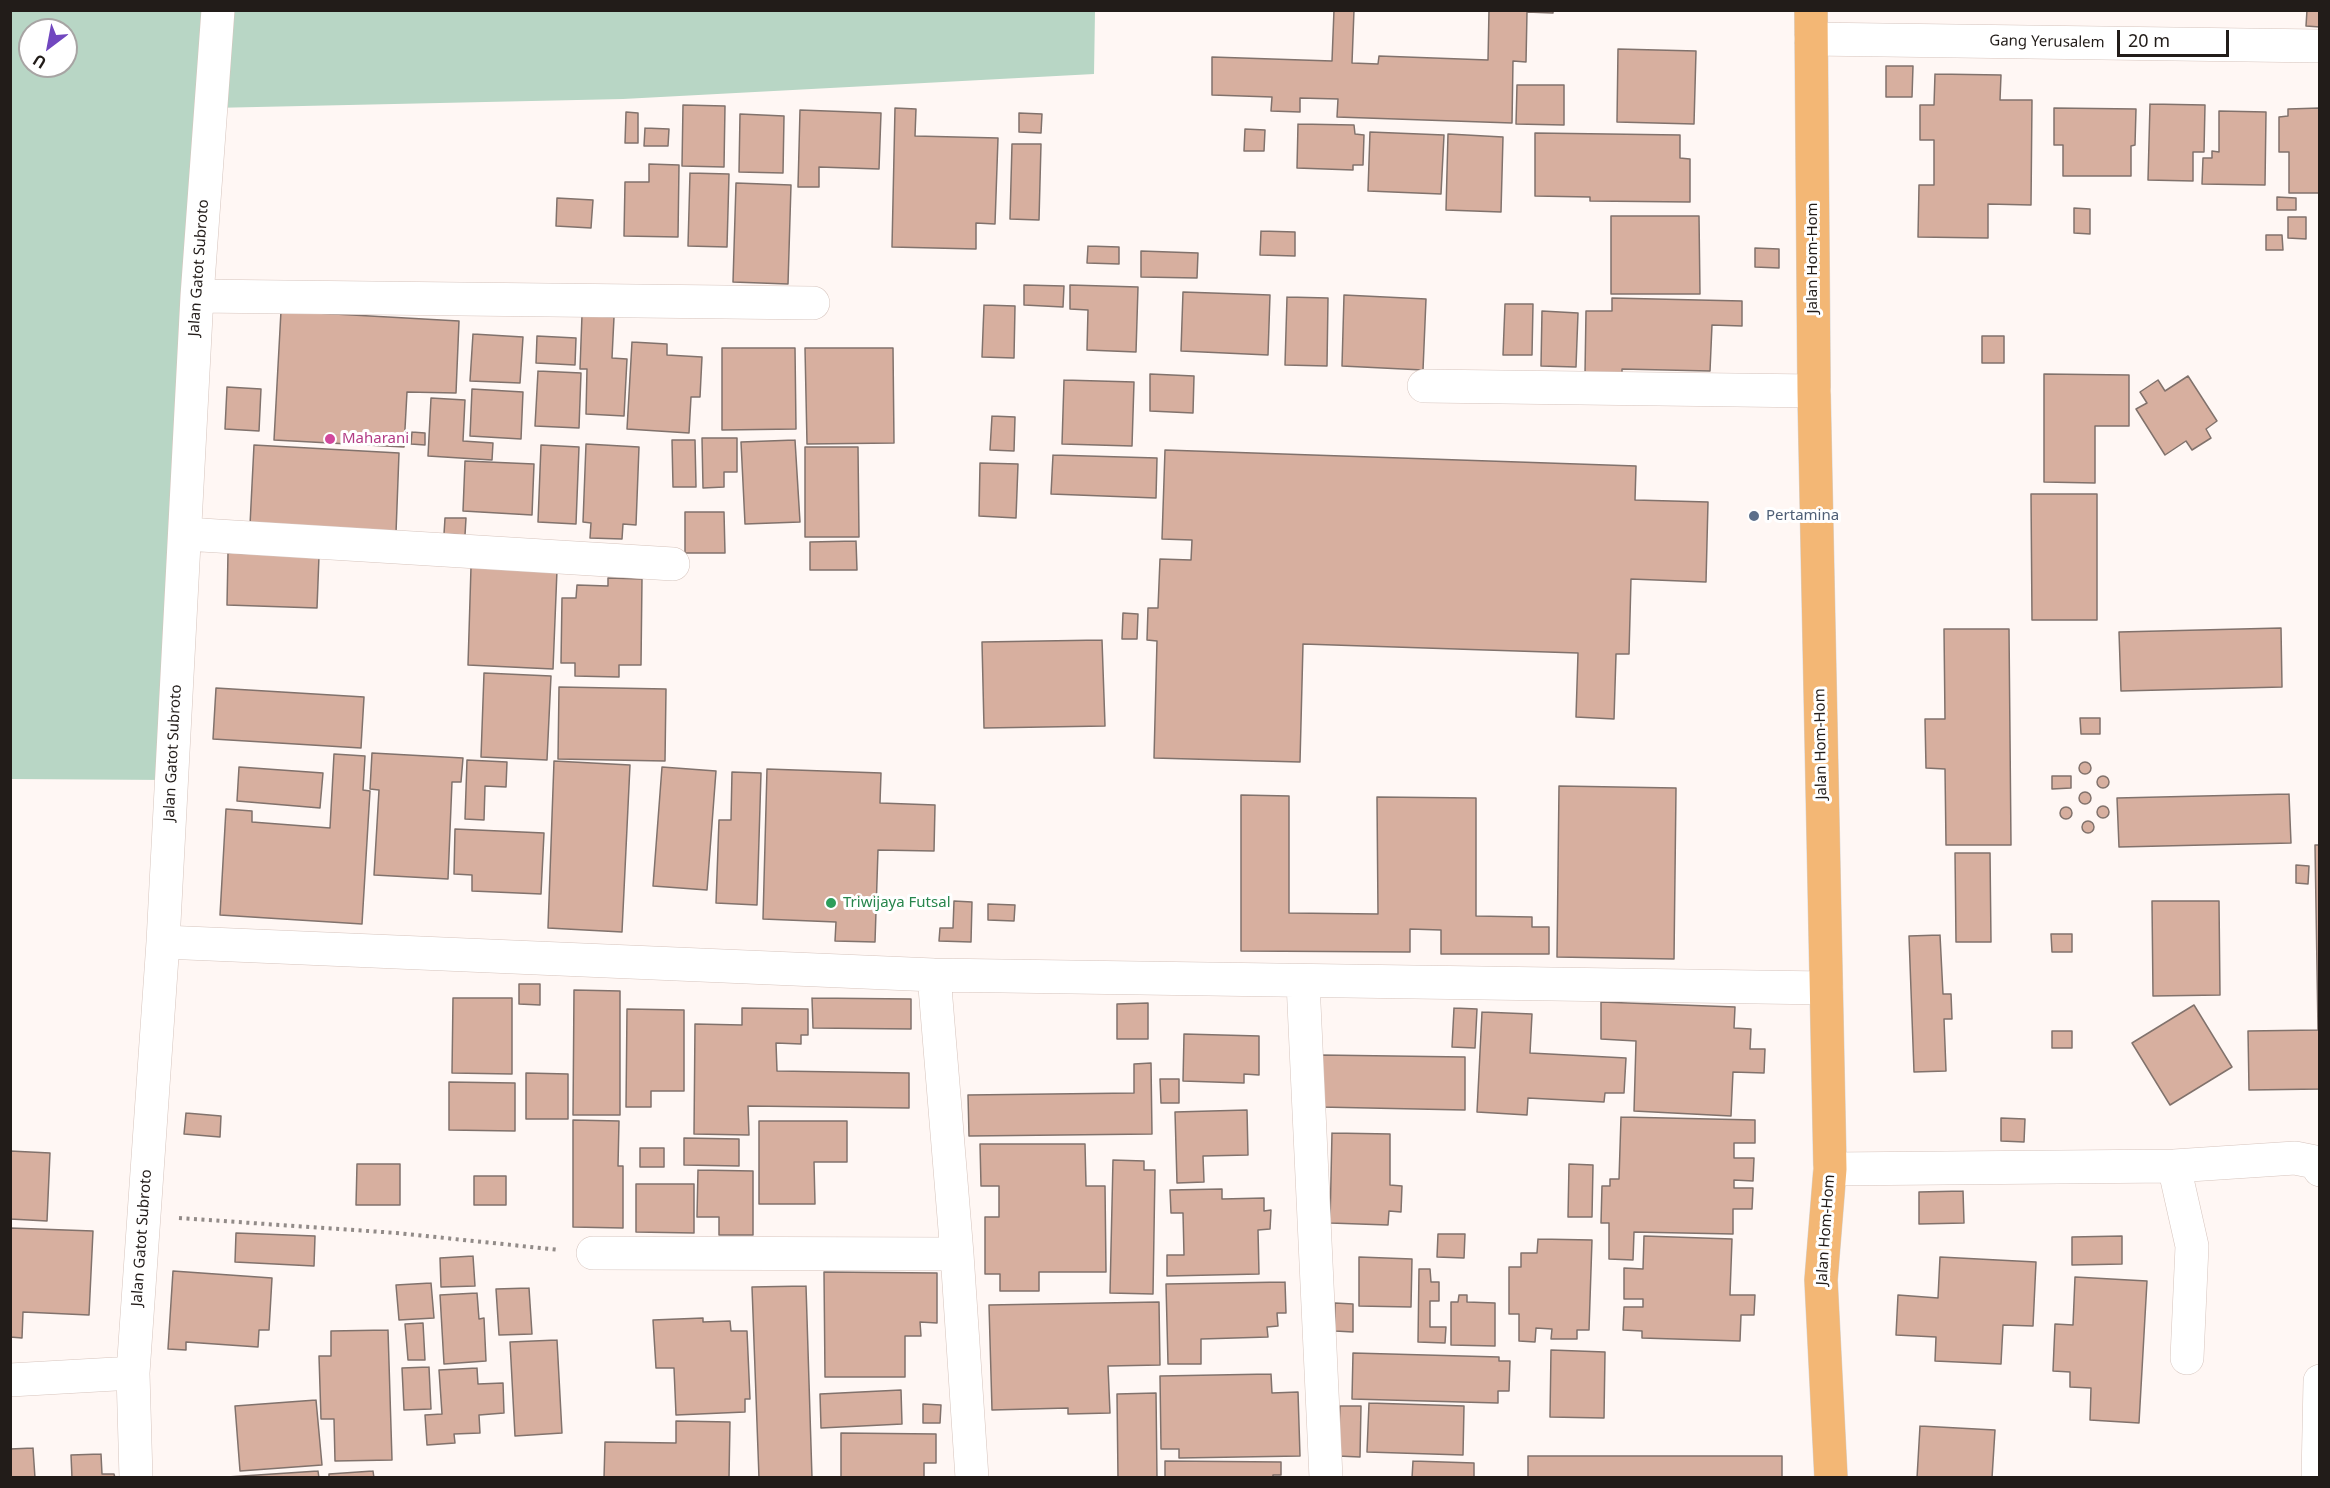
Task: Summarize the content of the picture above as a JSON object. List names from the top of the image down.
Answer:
{
  "streets": {
    "highway": ["Jalan Hom-Hom"],
    "street": ["Gang Yerusalem", "Jalan Gatot Subroto"]
  },
  "crossings": [
    ["Gang Yerusalem", "Jalan Hom-Hom"]
  ],
  "places": ["Maharani", "Pertamina", "Triwijaya Futsal"],
  "scale_bar": "20 m",
  "north": "bottom left"
}
